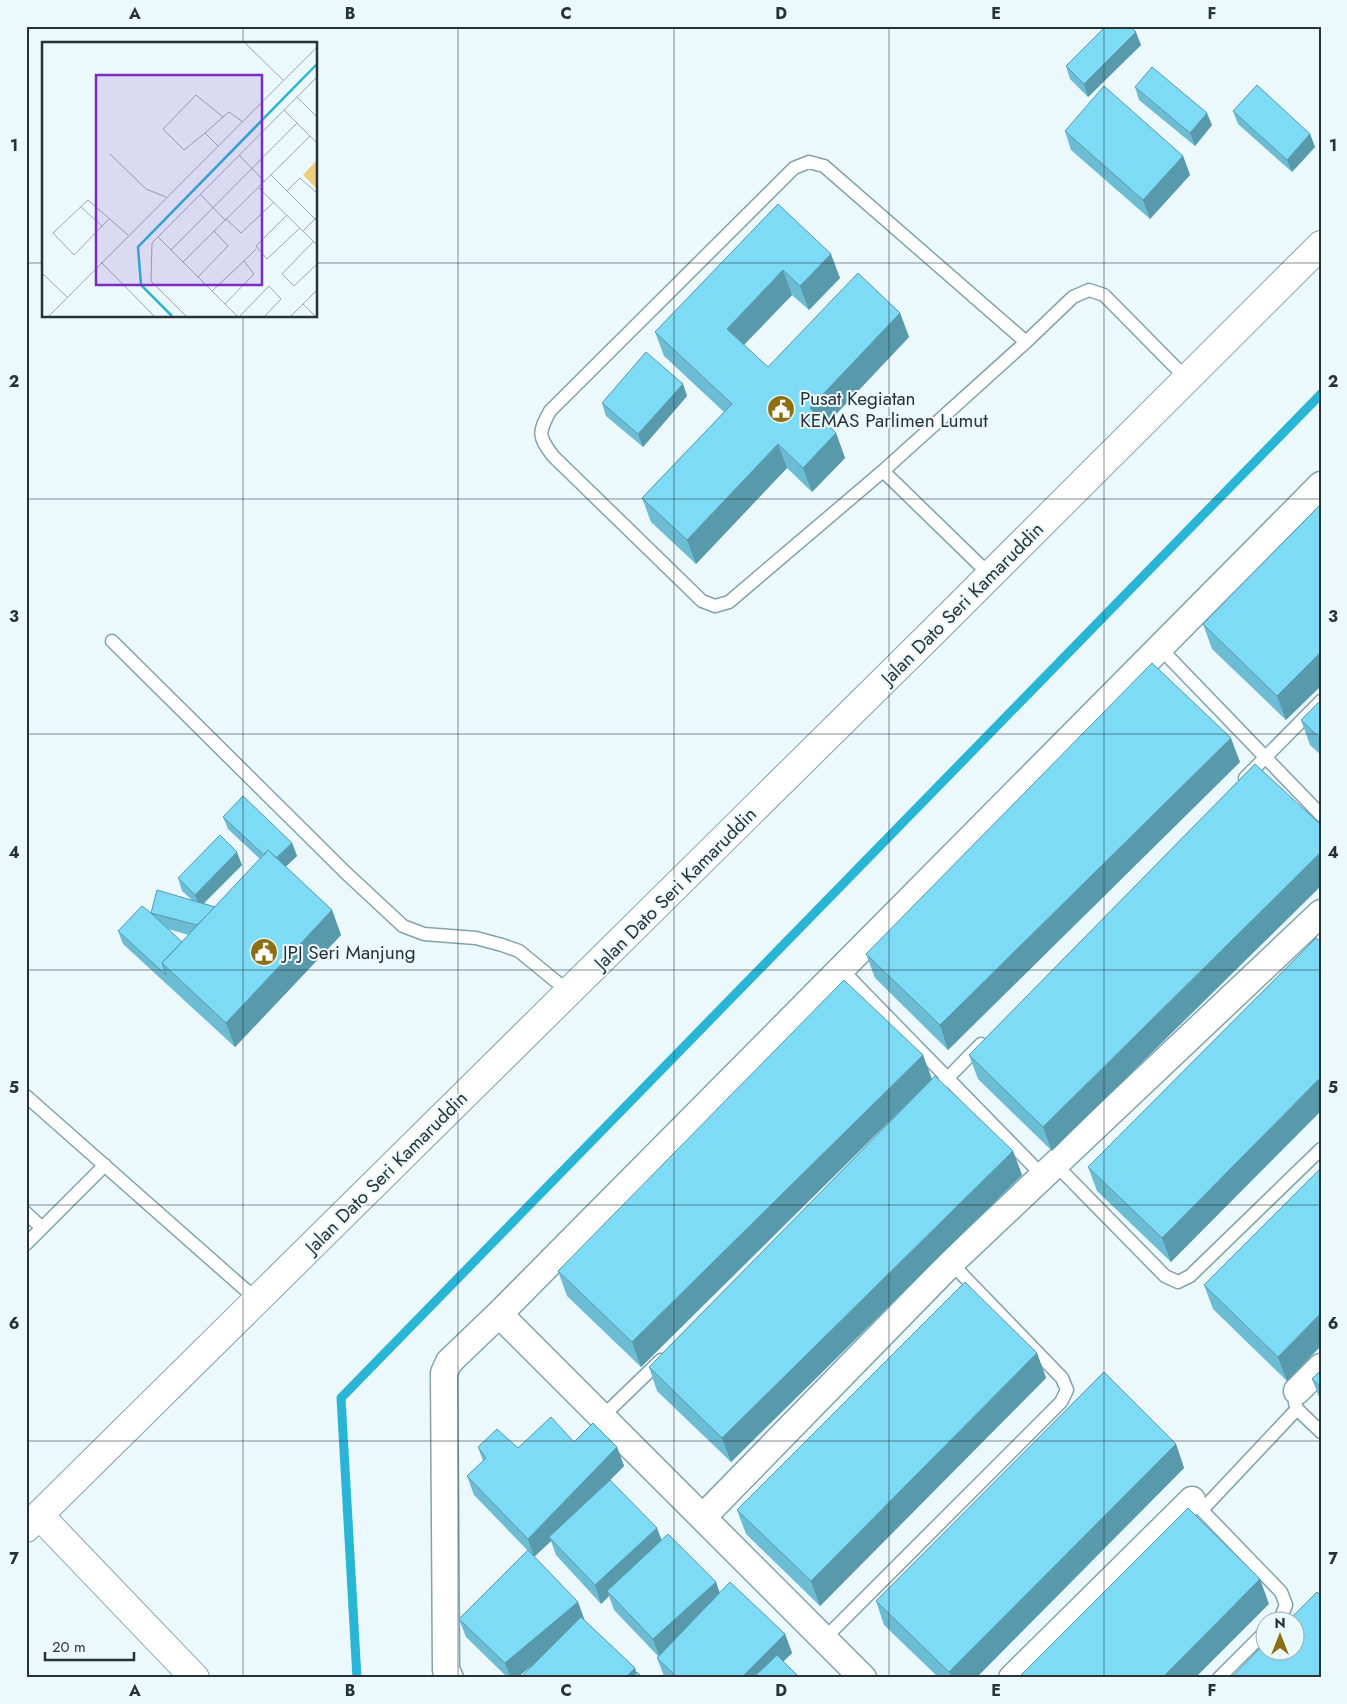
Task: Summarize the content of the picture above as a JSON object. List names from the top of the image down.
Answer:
{
  "streets": {
    "street": ["Jalan Dato Seri Kamaruddin"]
  },
  "places": {
    "public building": ["Pusat Kegiatan KEMAS Parlimen Lumut", "JPJ Seri Manjung"]
  },
  "scale_bar": "20 m",
  "north": "top",
  "grid": {
    "columns": [
      "A",
      "B",
      "C",
      "D",
      "E",
      "F"
    ],
    "rows": [
      "1",
      "2",
      "3",
      "4",
      "5",
      "6",
      "7"
    ]
  }
}
